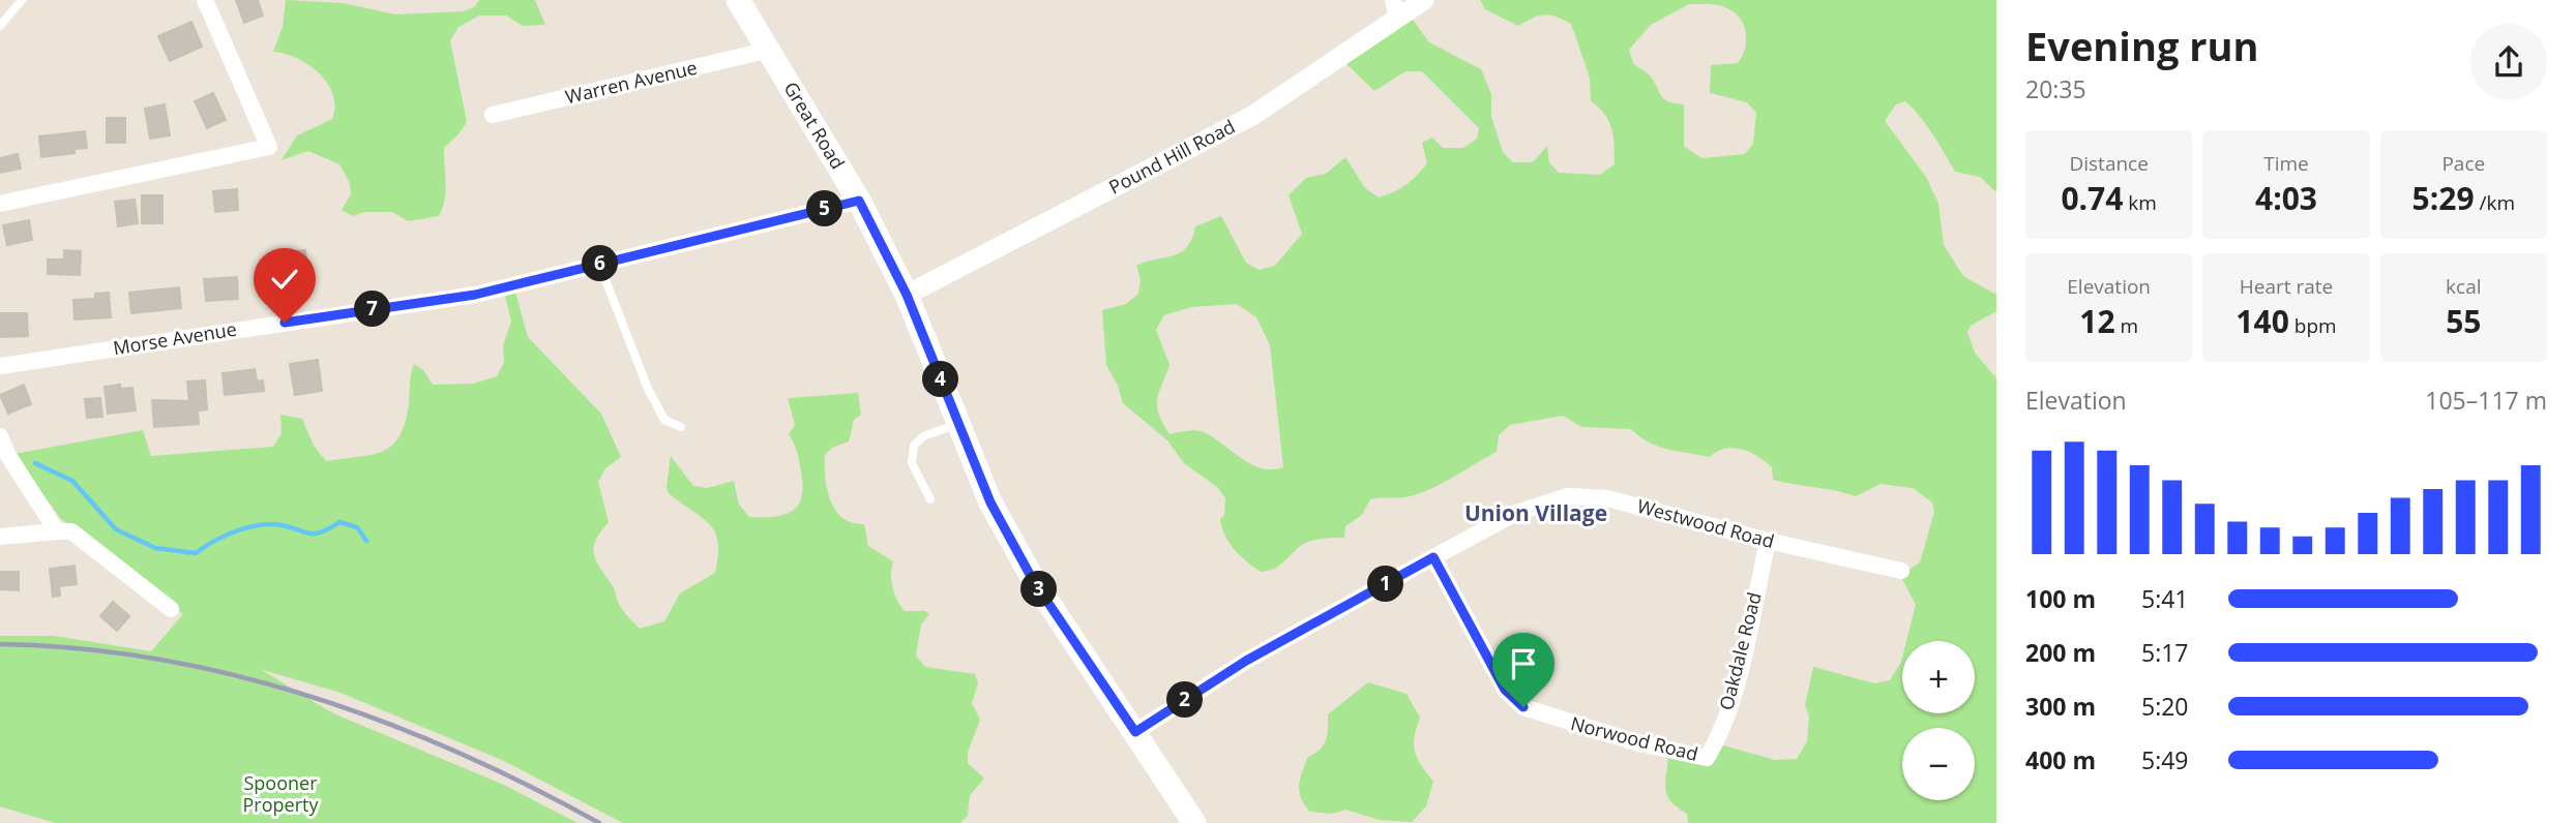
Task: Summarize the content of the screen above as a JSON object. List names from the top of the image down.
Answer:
{
  "streets": {
    "main road": ["Great Road"],
    "street": [
      "Warren Avenue",
      "Pound Hill Road",
      "Morse Avenue",
      "Westwood Road",
      "Oakdale Road",
      "Norwood Road"
    ]
  },
  "crossings": [
    ["Warren Avenue", "Great Road"],
    ["Great Road", "Pound Hill Road"],
    ["Great Road", "Morse Avenue"],
    ["Great Road", "Westwood Road"],
    ["Westwood Road", "Oakdale Road"],
    ["Westwood Road", "Norwood Road"],
    ["Oakdale Road", "Norwood Road"]
  ],
  "districts": ["Union Village"],
  "parks": ["Spooner Property"],
  "page": {
    "heading": ["Evening run", "20:35"],
    "stats": [
      ["Distance", "0.74 km"],
      ["Time", "4:03"],
      ["Pace", "5:29 /km"],
      ["Elevation", "12 m"],
      ["Heart rate", "140 bpm"],
      ["kcal", "55"]
    ],
    "pins": [
      "5",
      "6",
      "7",
      "4",
      "1",
      "3",
      "2"
    ],
    "chart": ["Elevation", "105–117 m"],
    "list": [
      {
        "name": "100 m",
        "note": "5:41"
      },
      {
        "name": "200 m",
        "note": "5:17"
      },
      {
        "name": "300 m",
        "note": "5:20"
      },
      {
        "name": "400 m",
        "note": "5:49"
      }
    ],
    "map_buttons": ["+", "−"]
  }
}
